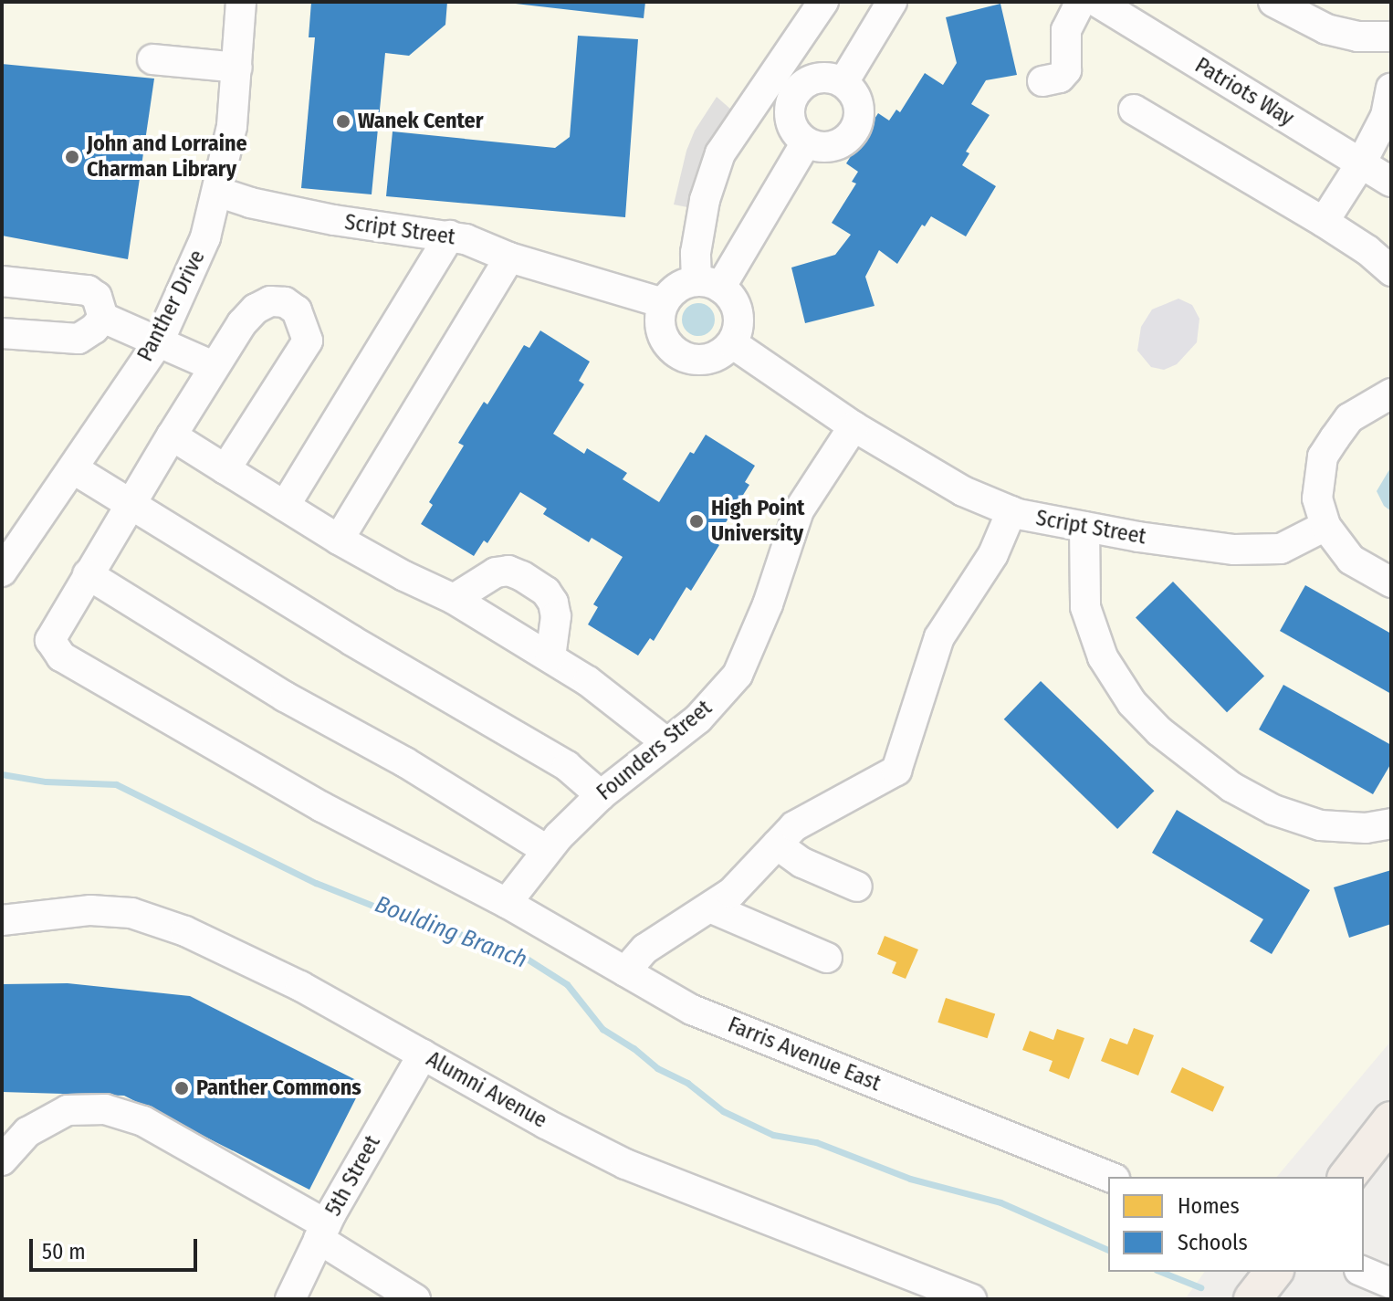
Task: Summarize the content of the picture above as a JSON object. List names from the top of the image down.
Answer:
{
  "streets": {
    "street": [
      "Patriots Way",
      "Script Street",
      "Panther Drive",
      "Founders Street",
      "Farris Avenue East",
      "Alumni Avenue",
      "5th Street"
    ]
  },
  "crossings": [
    ["Script Street", "Panther Drive"],
    ["Script Street", "Founders Street"],
    ["Founders Street", "Farris Avenue East"],
    ["Alumni Avenue", "5th Street"]
  ],
  "water": ["Boulding Branch"],
  "places": [
    "Wanek Center",
    "John and Lorraine Charman Library",
    "High Point University",
    "Panther Commons"
  ],
  "legend": ["Homes", "Schools"],
  "scale_bar": "50 m"
}
